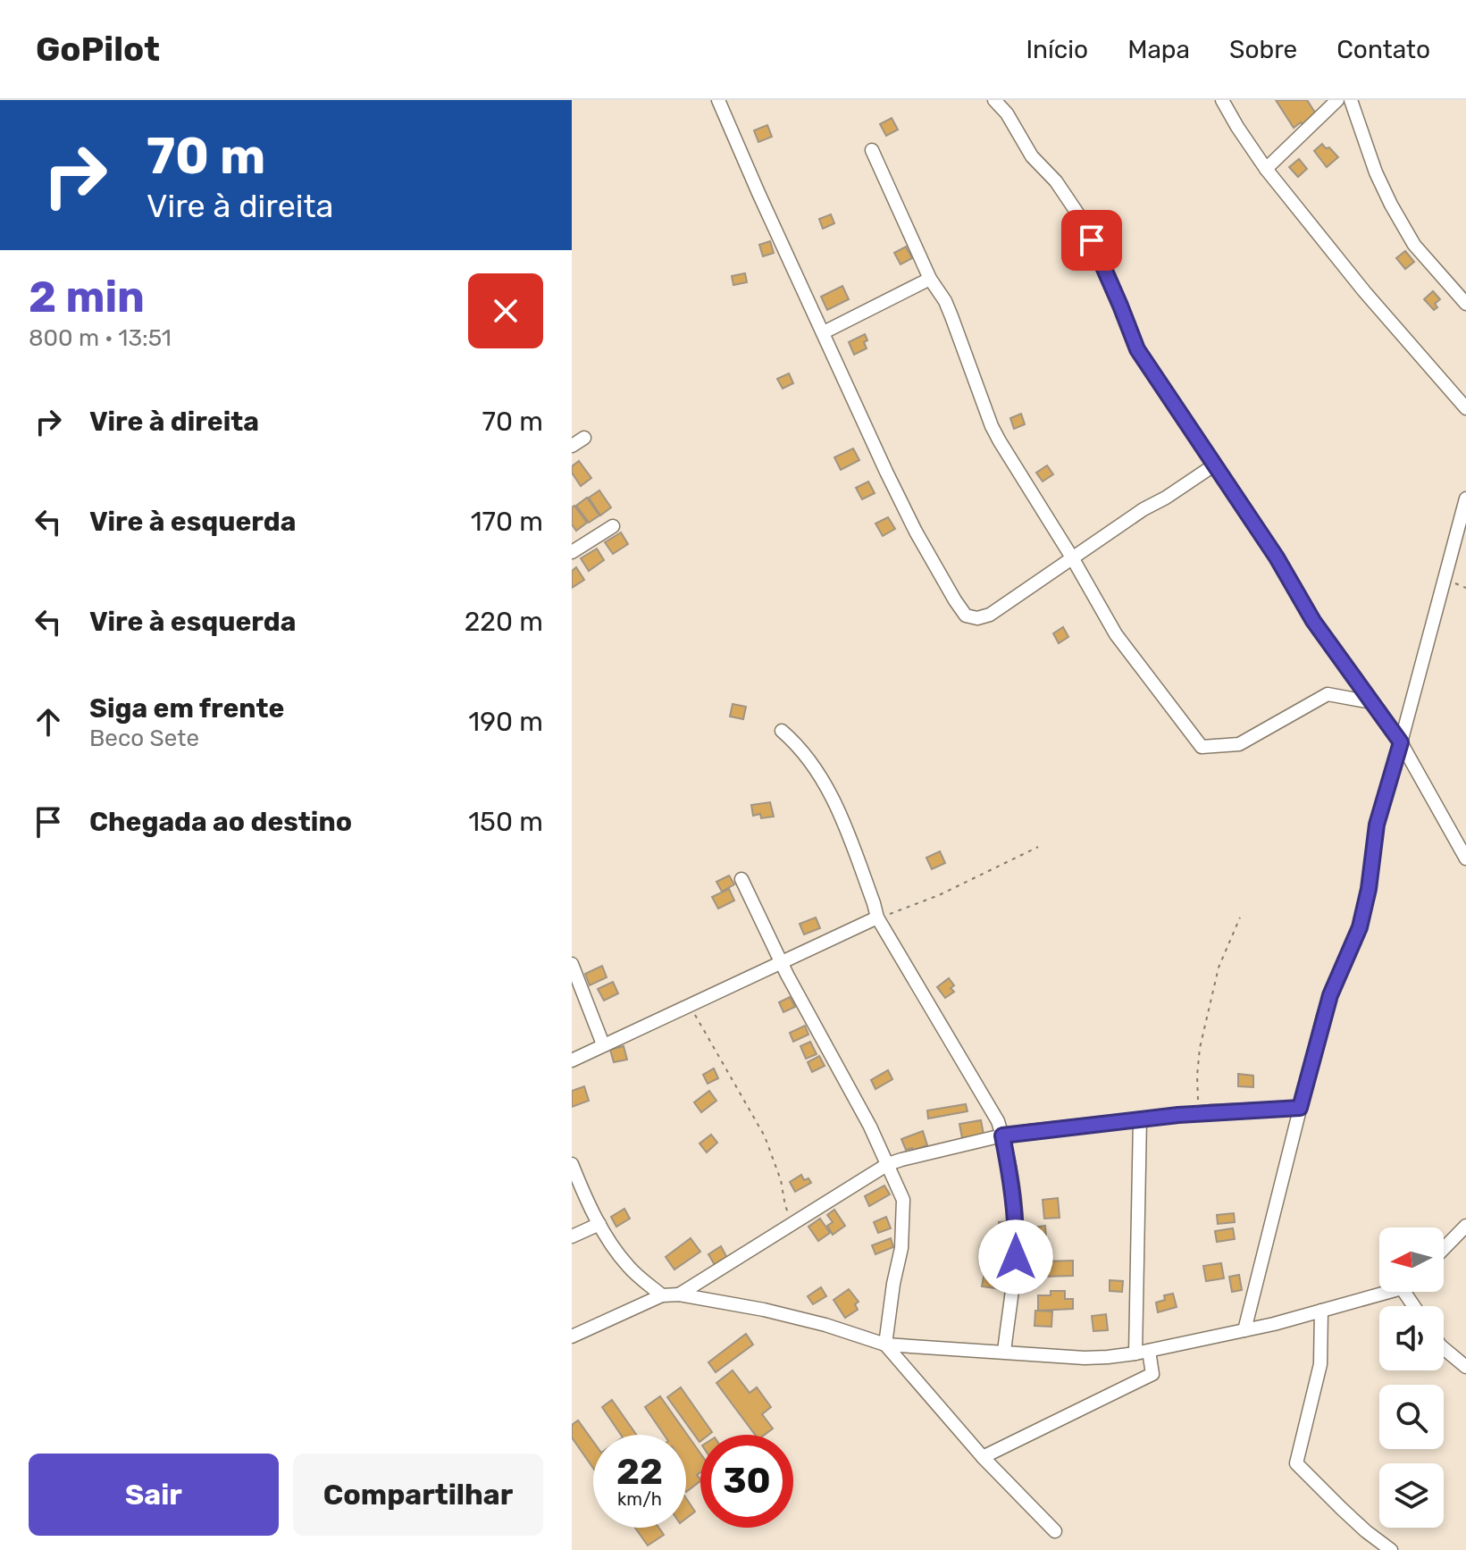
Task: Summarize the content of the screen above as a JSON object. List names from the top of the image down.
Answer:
{
  "north": "left",
  "page": {
    "header": "GoPilot",
    "nav": [
      "Início",
      "Mapa",
      "Sobre",
      "Contato"
    ],
    "turn": ["70 m", "Vire à direita"],
    "heading": ["2 min", "800 m · 13:51"],
    "list": [
      {
        "name": "Vire à direita",
        "value": "70 m"
      },
      {
        "name": "Vire à esquerda",
        "value": "170 m"
      },
      {
        "name": "Vire à esquerda",
        "value": "220 m"
      },
      {
        "name": "Siga em frente",
        "note": "Beco Sete",
        "value": "190 m"
      },
      {
        "name": "Chegada ao destino",
        "value": "150 m"
      }
    ],
    "speed": "22 km/h",
    "limit": "30",
    "buttons": ["Sair", "Compartilhar"]
  }
}
